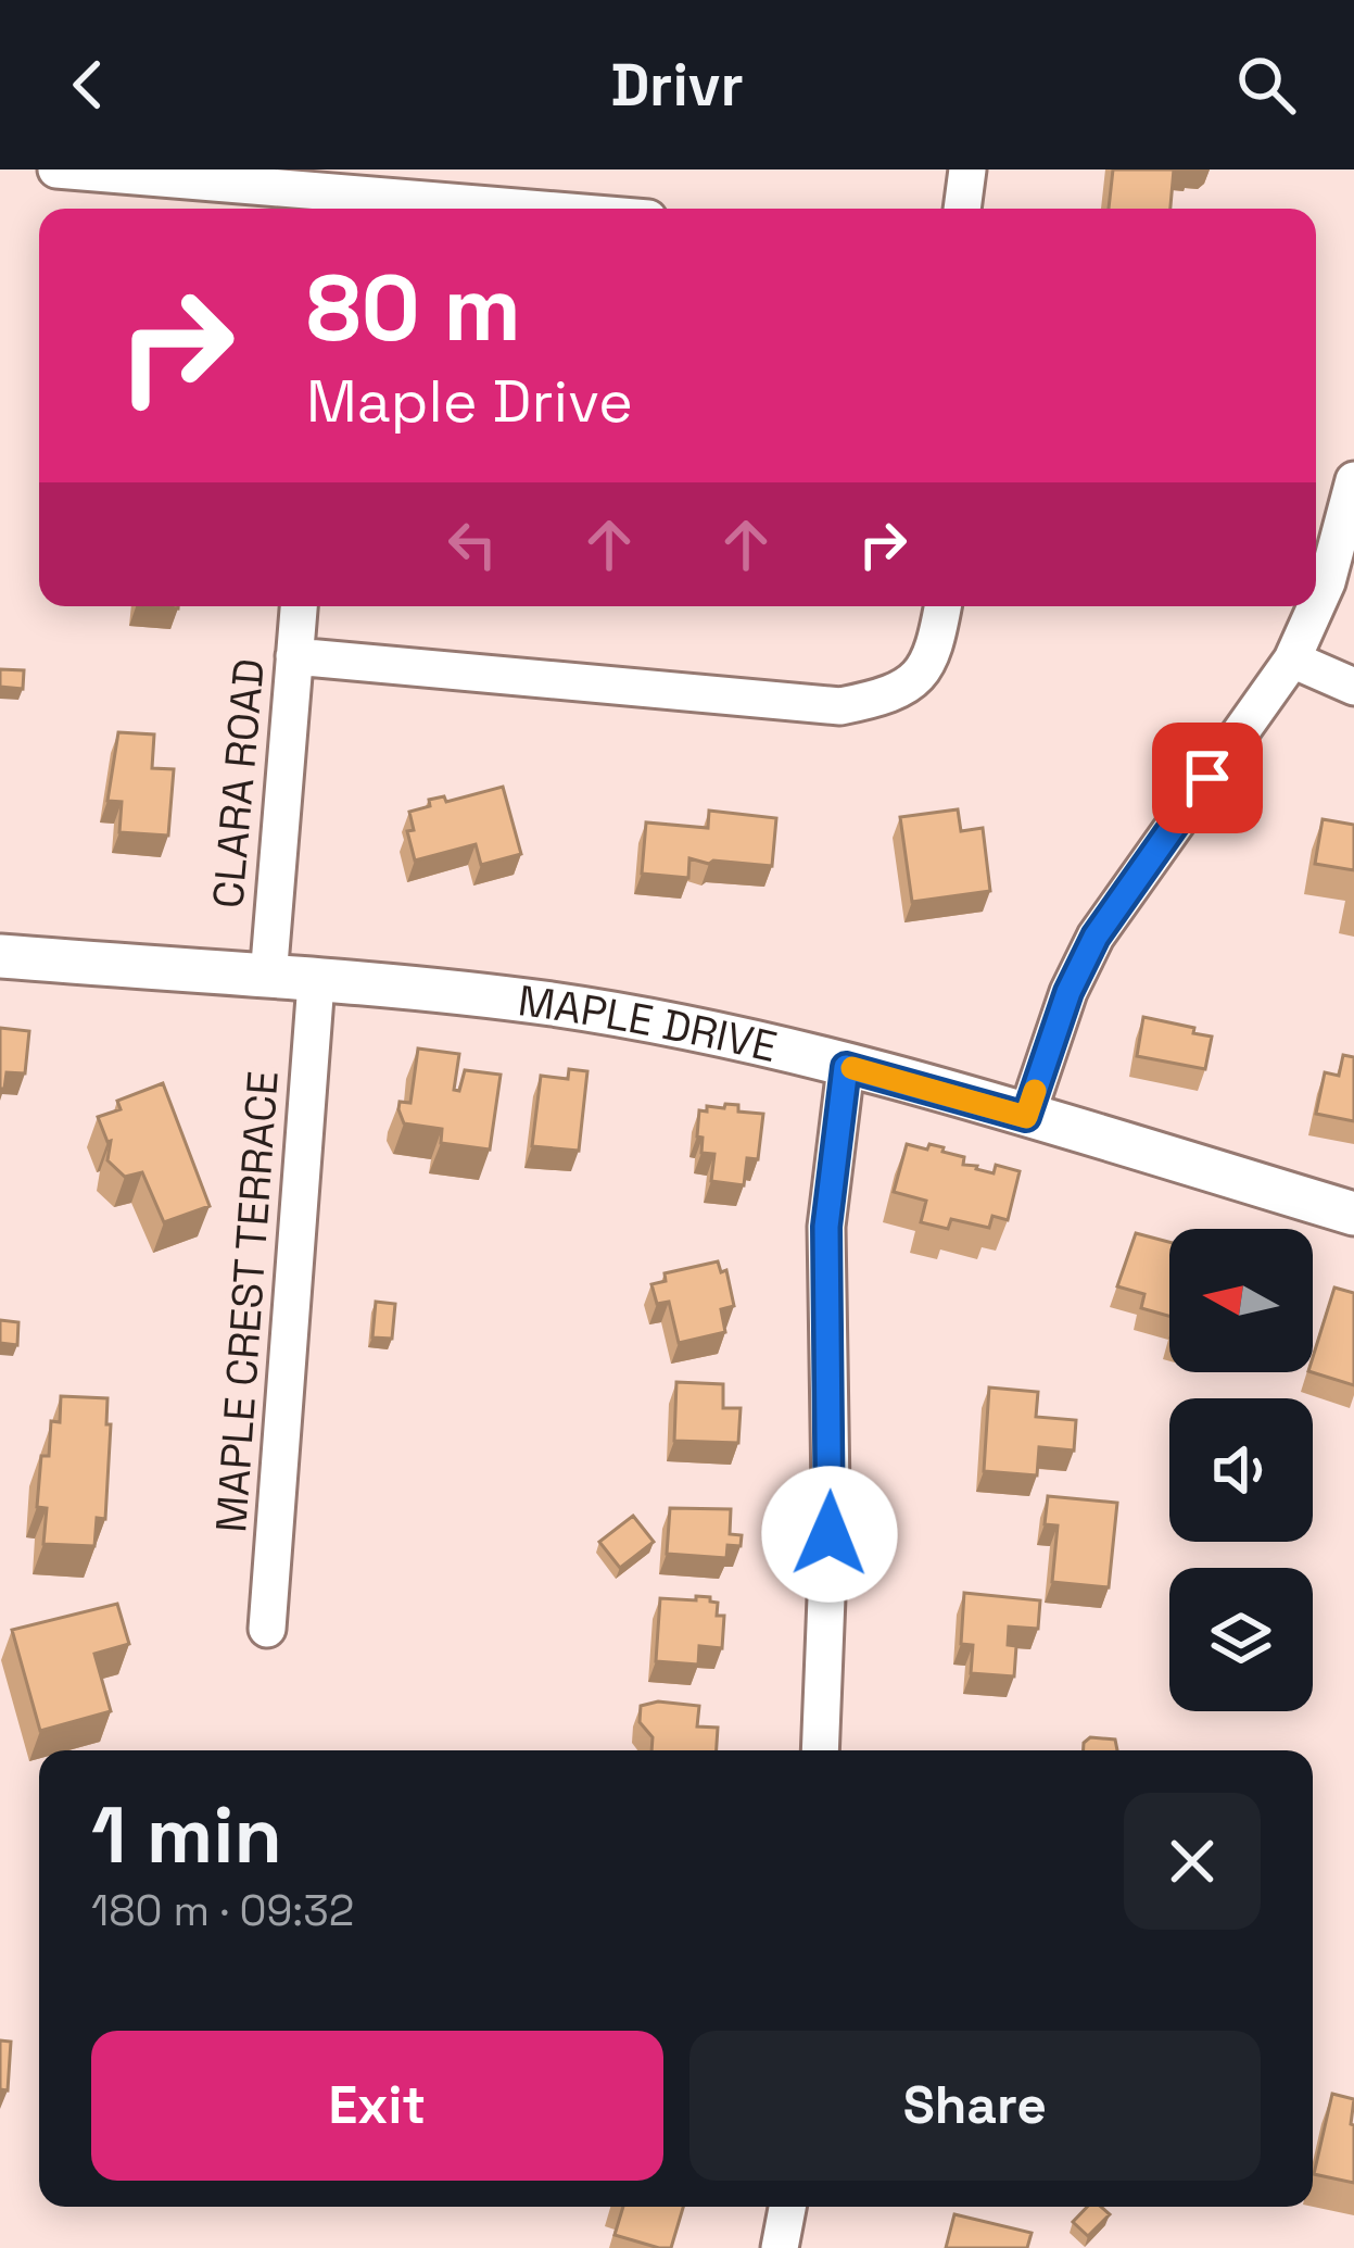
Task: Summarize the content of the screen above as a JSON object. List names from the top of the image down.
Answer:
{
  "streets": {
    "street": ["CLARA ROAD", "MAPLE DRIVE", "MAPLE CREST TERRACE"]
  },
  "crossings": [
    ["CLARA ROAD", "MAPLE DRIVE"],
    ["MAPLE DRIVE", "MAPLE CREST TERRACE"]
  ],
  "north": "left",
  "page": {
    "header": "Drivr",
    "turn": ["80 m", "Maple Drive"],
    "heading": ["1 min", "180 m · 09:32"],
    "buttons": ["Exit", "Share"]
  }
}
